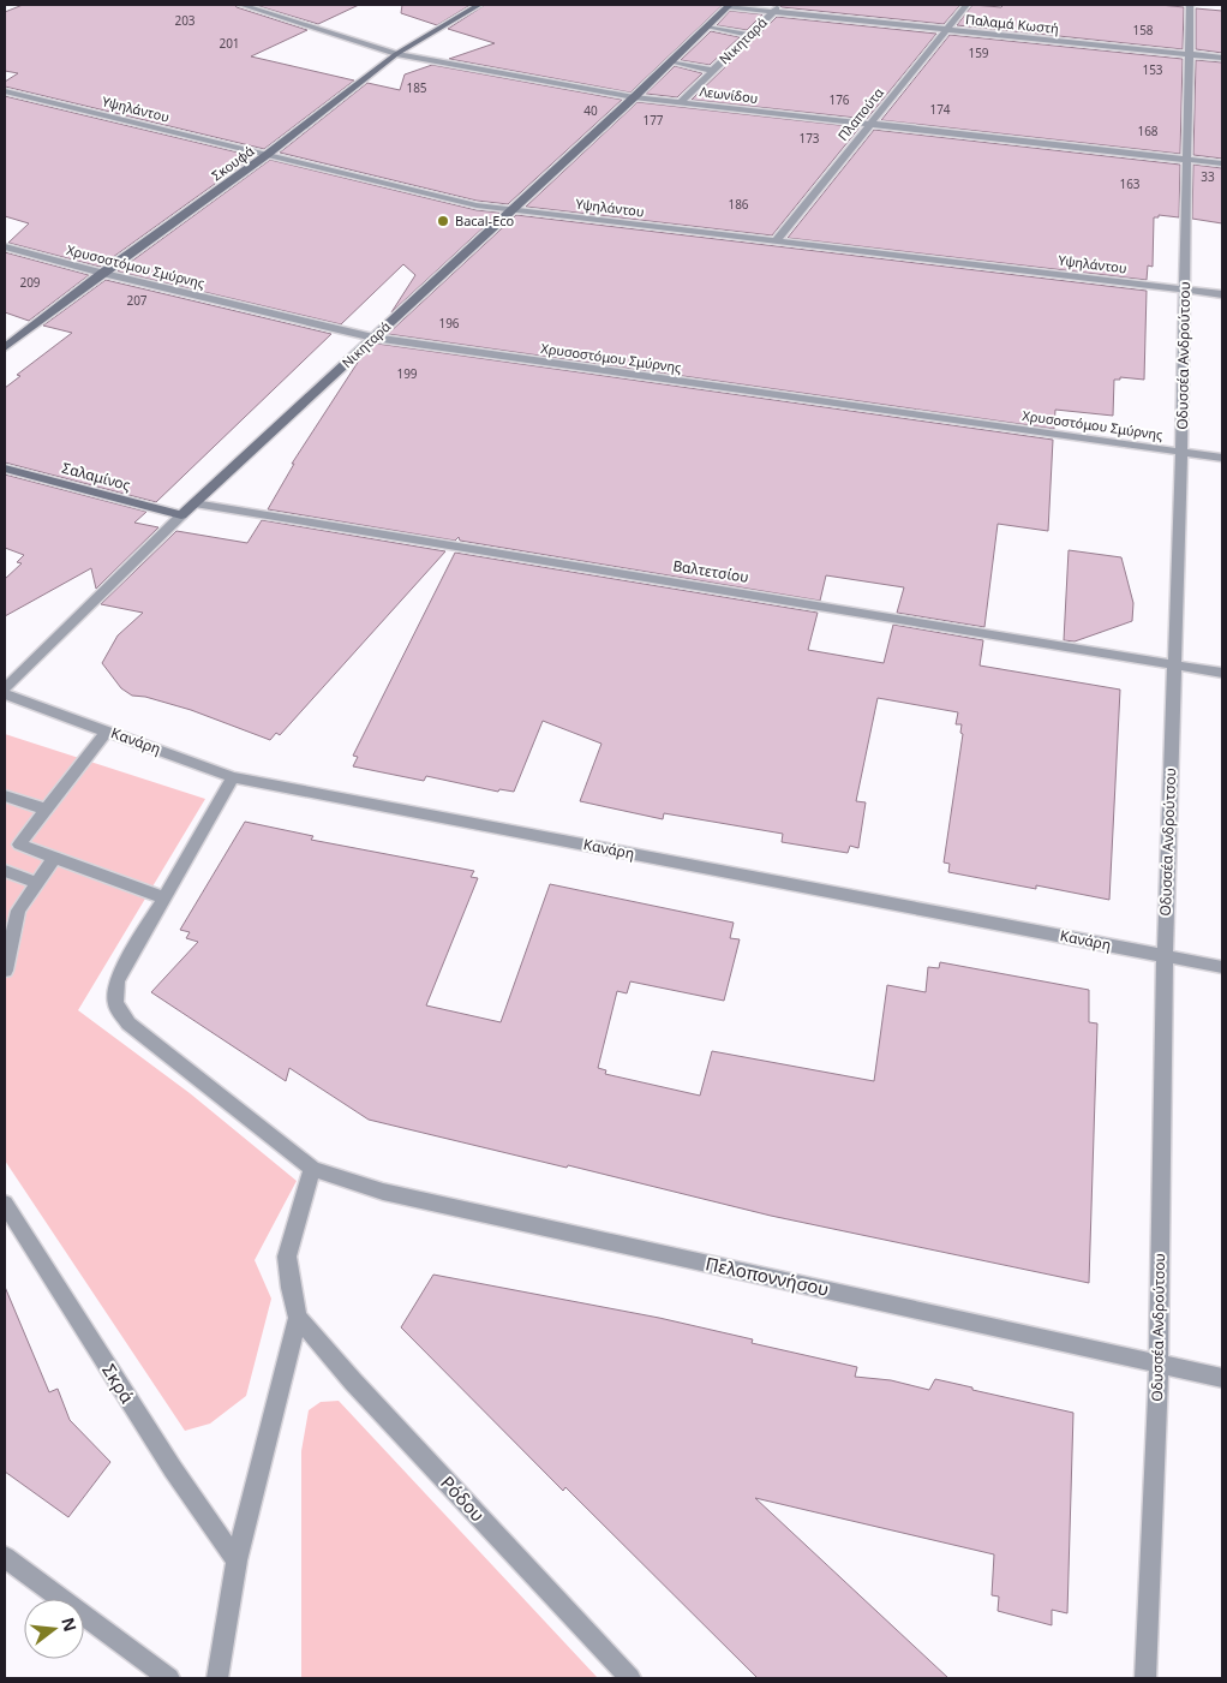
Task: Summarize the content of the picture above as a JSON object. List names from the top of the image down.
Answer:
{
  "streets": {
    "street": [
      "Παλαμά Κωστή",
      "Νικηταρά",
      "Λεωνίδου",
      "Υψηλάντου",
      "Πλαπούτα",
      "Σκουφά",
      "Χρυσοστόμου Σμύρνης",
      "Οδυσσέα Ανδρούτσου",
      "Σαλαμίνος",
      "Βαλτετσίου",
      "Κανάρη",
      "Πελοποννήσου",
      "Σκρά",
      "Ρόδου"
    ]
  },
  "crossings": [
    ["Παλαμά Κωστή", "Νικηταρά"],
    ["Παλαμά Κωστή", "Πλαπούτα"],
    ["Παλαμά Κωστή", "Οδυσσέα Ανδρούτσου"],
    ["Νικηταρά", "Λεωνίδου"],
    ["Νικηταρά", "Υψηλάντου"],
    ["Νικηταρά", "Χρυσοστόμου Σμύρνης"],
    ["Νικηταρά", "Σαλαμίνος"],
    ["Νικηταρά", "Βαλτετσίου"],
    ["Λεωνίδου", "Πλαπούτα"],
    ["Λεωνίδου", "Σκουφά"],
    ["Λεωνίδου", "Οδυσσέα Ανδρούτσου"],
    ["Υψηλάντου", "Πλαπούτα"],
    ["Υψηλάντου", "Σκουφά"],
    ["Υψηλάντου", "Οδυσσέα Ανδρούτσου"],
    ["Σκουφά", "Χρυσοστόμου Σμύρνης"],
    ["Χρυσοστόμου Σμύρνης", "Οδυσσέα Ανδρούτσου"],
    ["Οδυσσέα Ανδρούτσου", "Βαλτετσίου"],
    ["Οδυσσέα Ανδρούτσου", "Κανάρη"],
    ["Οδυσσέα Ανδρούτσου", "Πελοποννήσου"]
  ],
  "places": ["Bacal-Eco"],
  "house_numbers": [
    "203",
    "158",
    "201",
    "159",
    "153",
    "185",
    "176",
    "174",
    "40",
    "177",
    "168",
    "173",
    "33",
    "163",
    "186",
    "209",
    "207",
    "196",
    "199"
  ],
  "north": "right"
}
